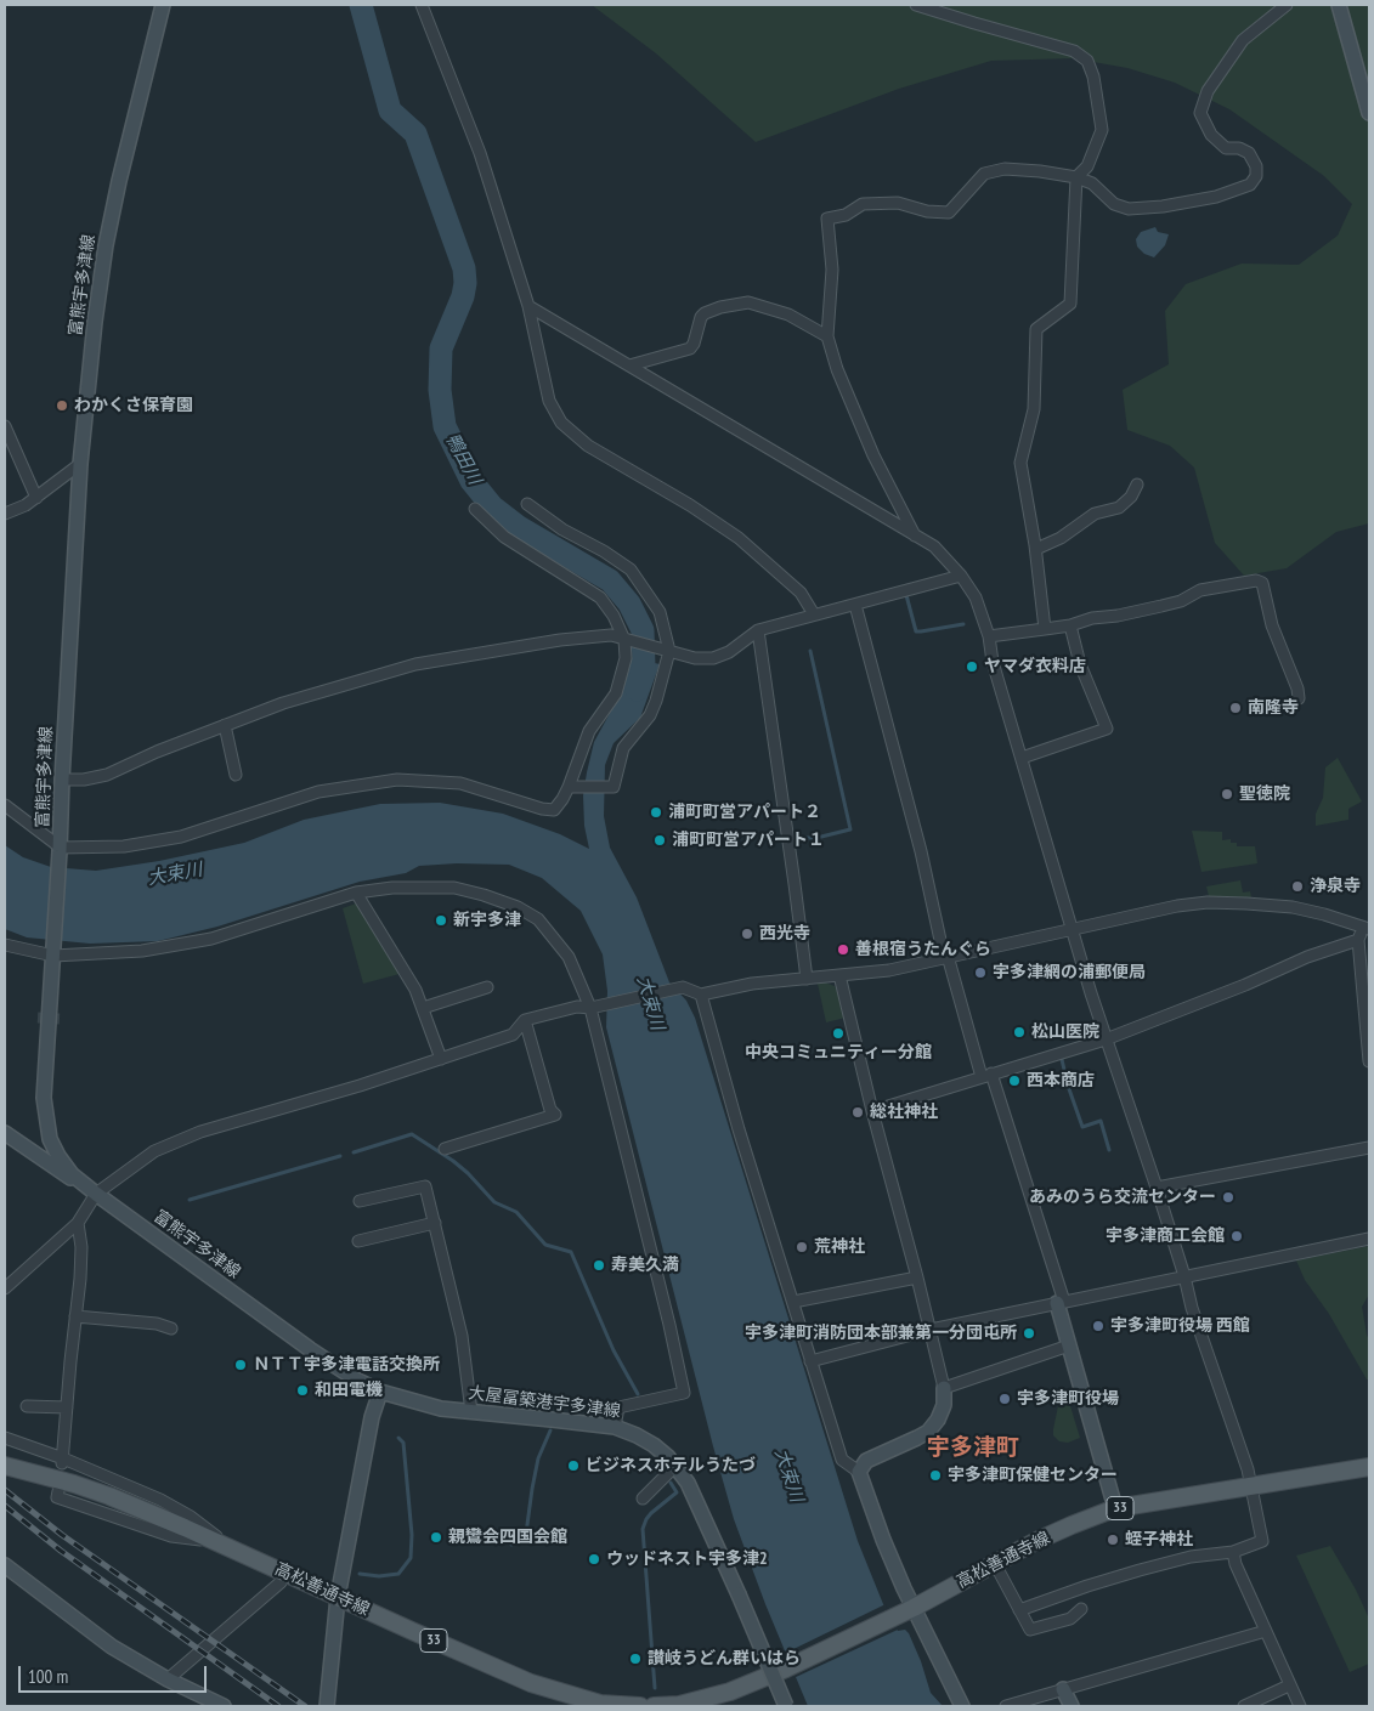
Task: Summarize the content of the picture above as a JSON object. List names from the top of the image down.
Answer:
{
  "streets": {
    "main road": [
      "富熊宇多津線",
      "大屋冨築港宇多津線",
      "33",
      "高松善通寺線"
    ]
  },
  "crossings": [
    ["富熊宇多津線", "大屋冨築港宇多津線"]
  ],
  "districts": ["宇多津町"],
  "water": ["鴨田川", "大束川"],
  "places": [
    "わかくさ保育園",
    "ヤマダ衣料店",
    "南隆寺",
    "聖徳院",
    "浦町町営アパート２",
    "浦町町営アパート１",
    "浄泉寺",
    "新宇多津",
    "西光寺",
    "善根宿うたんぐら",
    "宇多津網の浦郵便局",
    "松山医院",
    "中央コミュニティー分館",
    "西本商店",
    "総社神社",
    "あみのうら交流センター",
    "宇多津商工会館",
    "荒神社",
    "寿美久満",
    "宇多津町役場 西館",
    "宇多津町消防団本部兼第一分団屯所",
    "ＮＴＴ宇多津電話交換所",
    "和田電機",
    "宇多津町役場",
    "ビジネスホテルうたづ",
    "宇多津町保健センター",
    "親鸞会四国会館",
    "蛭子神社",
    "ウッドネスト宇多津2",
    "讃岐うどん群いはら"
  ],
  "scale_bar": "100 m"
}
